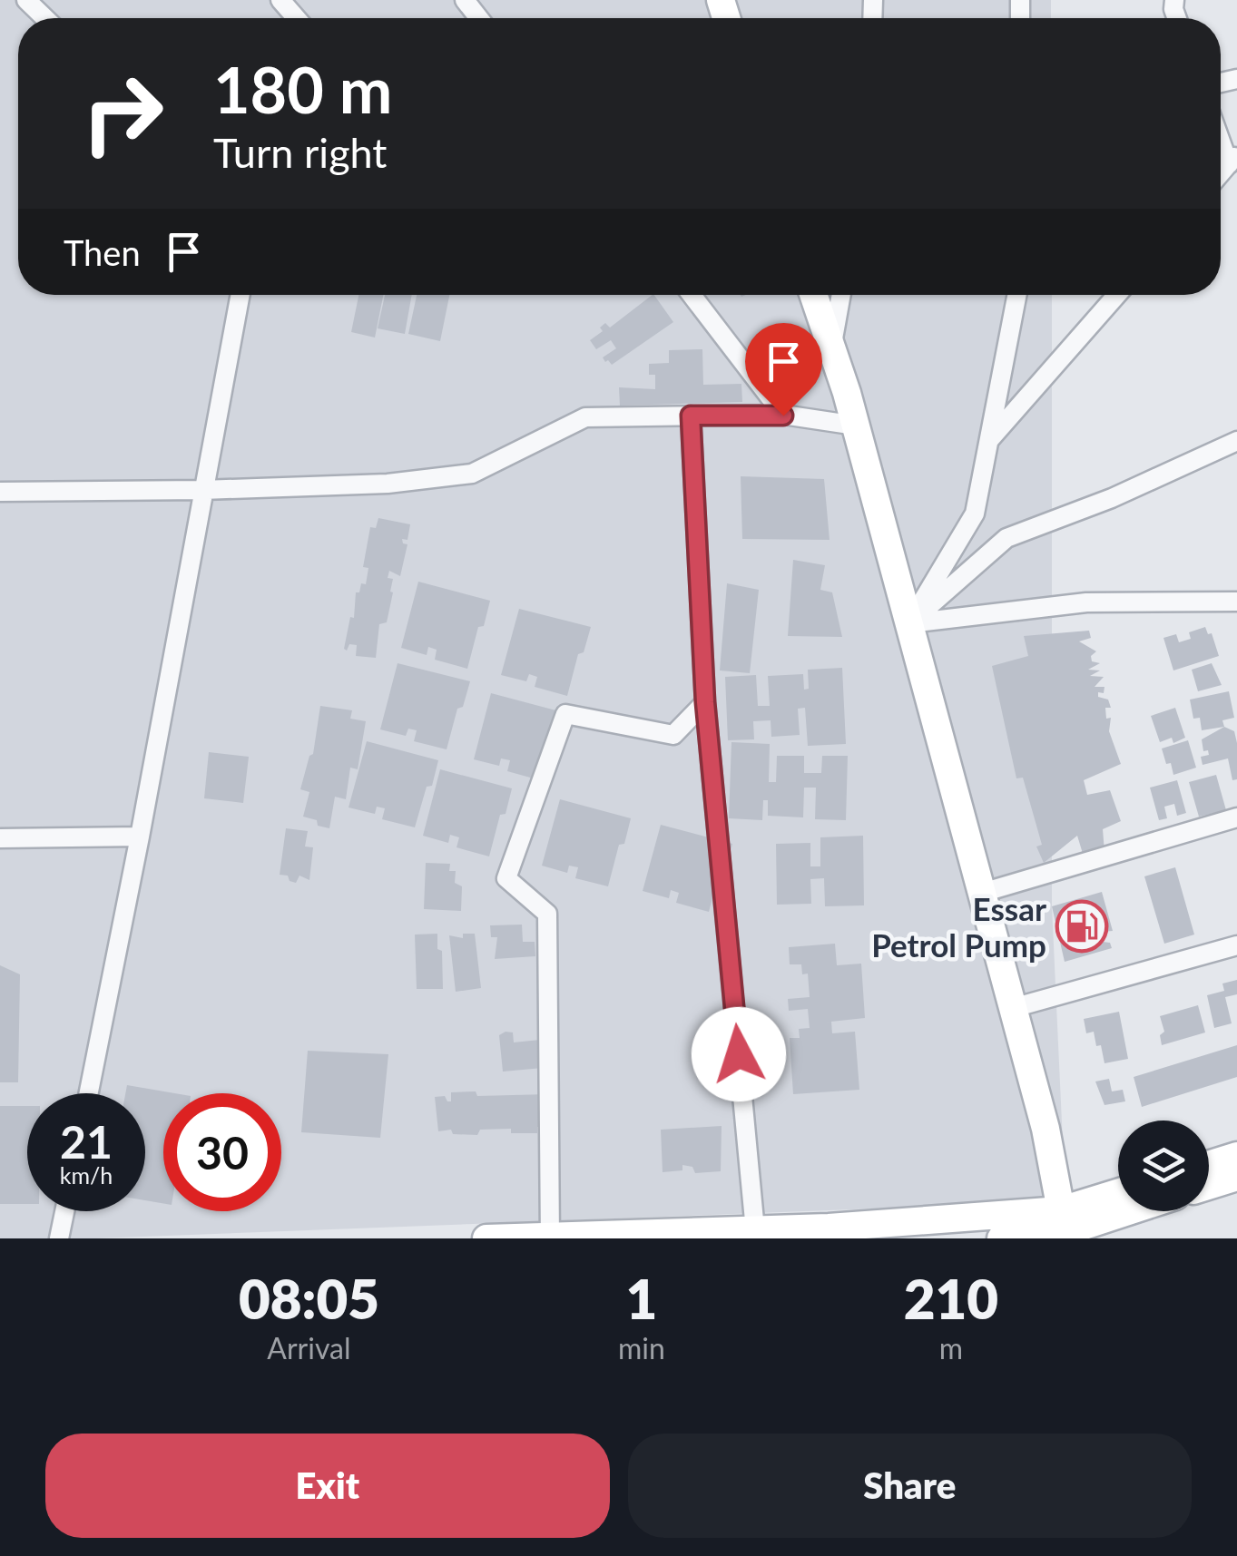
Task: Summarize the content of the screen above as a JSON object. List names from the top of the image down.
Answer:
{
  "places": {
    "fuel station": ["Essar Petrol Pump"]
  },
  "page": {
    "turn": ["180 m", "Turn right"],
    "then": "Then",
    "speed": "21 km/h",
    "limit": "30",
    "eta": [
      "08:05",
      "Arrival",
      "1",
      "min",
      "210",
      "m"
    ],
    "buttons": ["Exit", "Share"]
  }
}
